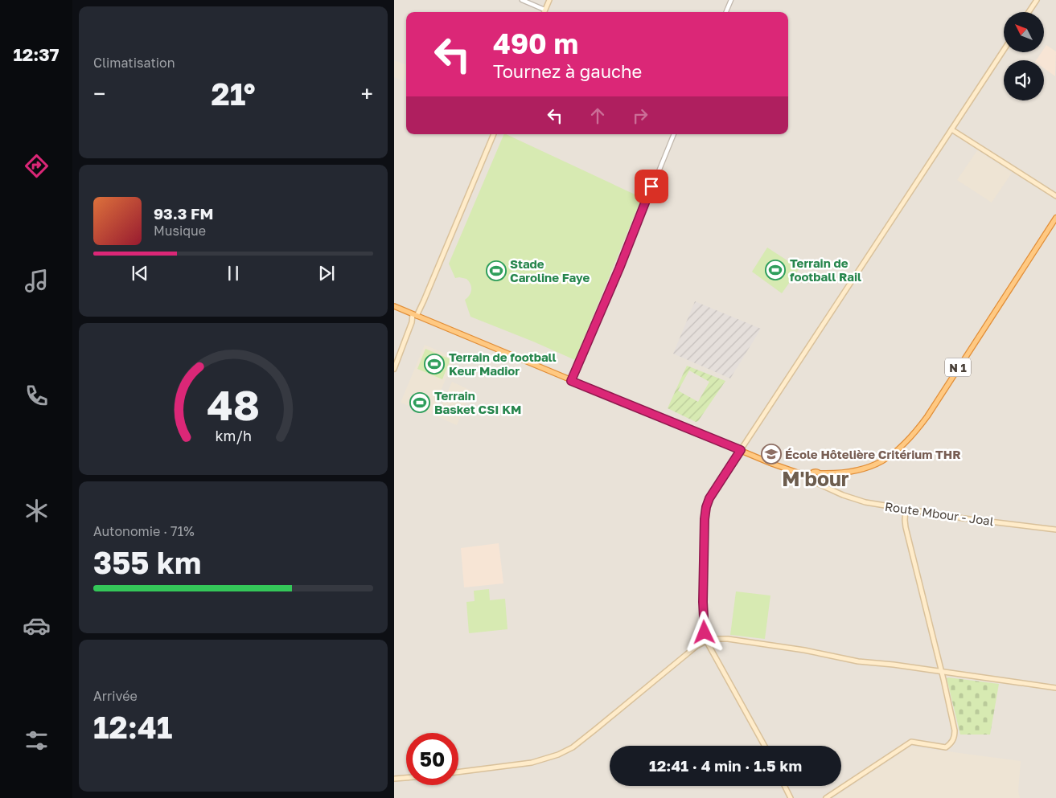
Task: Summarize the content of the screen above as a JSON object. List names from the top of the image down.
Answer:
{
  "streets": {
    "highway": ["N 1"],
    "main road": ["Route Mbour - Joal"]
  },
  "crossings": [
    ["N 1", "Route Mbour - Joal"]
  ],
  "districts": ["M'bour"],
  "places": {
    "sports": [
      "Terrain de football Rail",
      "Stade Caroline Faye",
      "Terrain de football Keur Madior",
      "Terrain Basket CSI KM"
    ],
    "school or university": ["École Hôtelière Critérium THR"]
  },
  "north": "top left",
  "page": {
    "tabs": "12:37",
    "tile": [
      "Climatisation",
      ["Autonomie · 71%", "355 km"],
      ["Arrivée", "12:41"]
    ],
    "turn": ["490 m", "Tournez à gauche"],
    "heat": ["−", "21°", "+"],
    "song": ["93.3 FM", "Musique"],
    "limit": "50",
    "trip": "12:41 · 4 min · 1.5 km",
    "gauge": ["48", "km/h"]
  }
}
